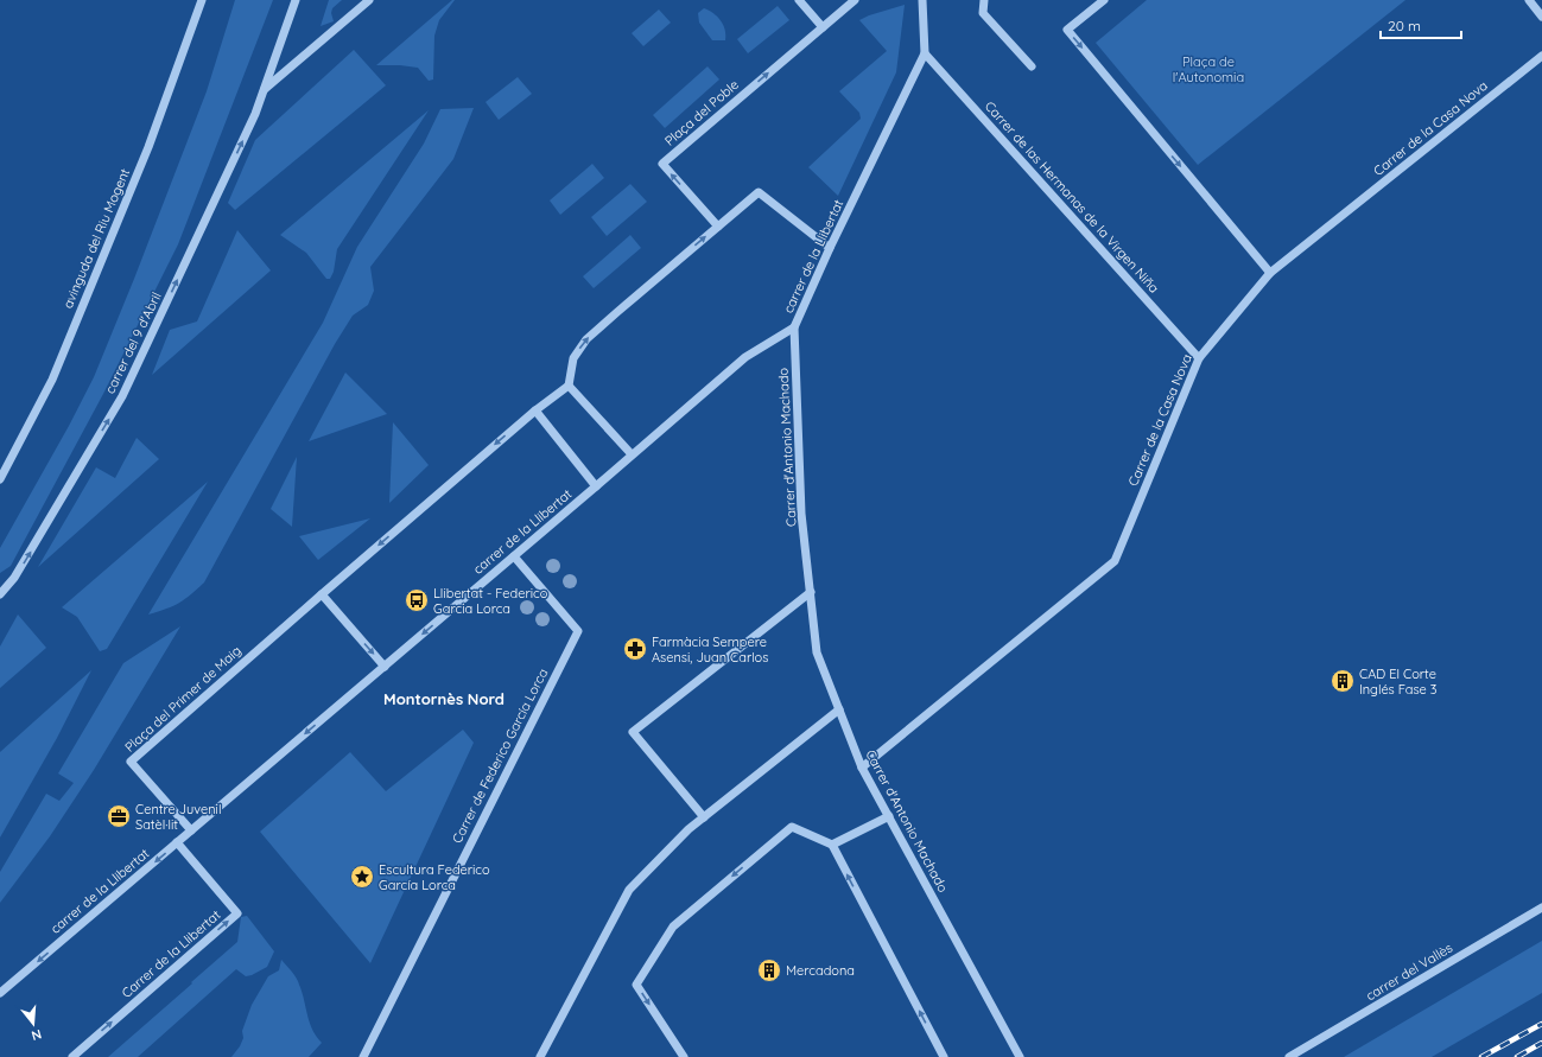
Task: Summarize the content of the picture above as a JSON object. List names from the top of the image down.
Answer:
{
  "streets": {
    "street": [
      "Plaça del Poble",
      "Carrer de la Casa Nova",
      "Carrer de las Hermanas de la Virgen Niña",
      "avinguda del Riu Mogent",
      "carrer de la Llibertat",
      "carrer del 9 d'Abril",
      "Carrer d'Antonio Machado",
      "Plaça del Primer de Maig",
      "Carrer de Federico García Lorca",
      "Carrer de la Llibertat",
      "carrer del Vallès"
    ]
  },
  "crossings": [
    ["Carrer de la Casa Nova", "Carrer de las Hermanas de la Virgen Niña"],
    ["Carrer de la Casa Nova", "Carrer d'Antonio Machado"],
    ["Carrer de las Hermanas de la Virgen Niña", "carrer de la Llibertat"],
    ["carrer de la Llibertat", "Carrer d'Antonio Machado"],
    ["carrer de la Llibertat", "Plaça del Primer de Maig"],
    ["carrer de la Llibertat", "Carrer de Federico García Lorca"],
    ["carrer de la Llibertat", "Carrer de la Llibertat"]
  ],
  "one_way": ["carrer de la Llibertat", "carrer del 9 d'Abril", "Plaça del Primer de Maig"],
  "districts": ["Montornès Nord"],
  "parks": ["Plaça de l'Autonomia"],
  "places": {
    "bus stop": ["Llibertat - Federico Garcia Lorca"],
    "pharmacy": ["Farmàcia Sempere Asensi, Juan Carlos"],
    "building": ["CAD El Corte Inglés Fase 3", "Mercadona"],
    "office": ["Centre Juvenil Satèl·lit"],
    "place": ["Escultura Federico García Lorca"]
  },
  "scale_bar": "20 m",
  "north": "bottom"
}
